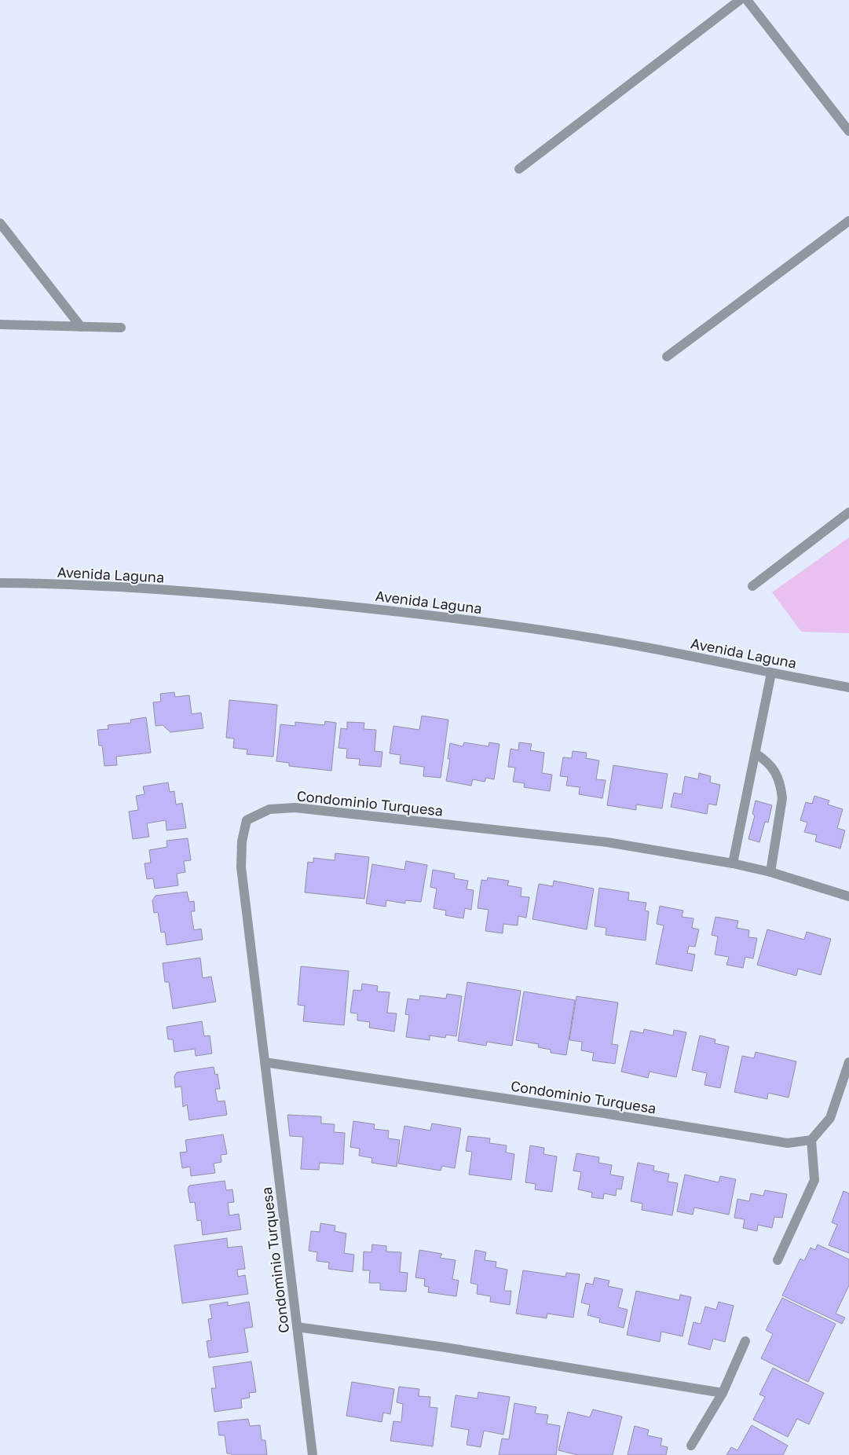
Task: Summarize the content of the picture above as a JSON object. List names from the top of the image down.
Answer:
{
  "streets": {
    "street": ["Avenida Laguna", "Condominio Turquesa"]
  }
}
